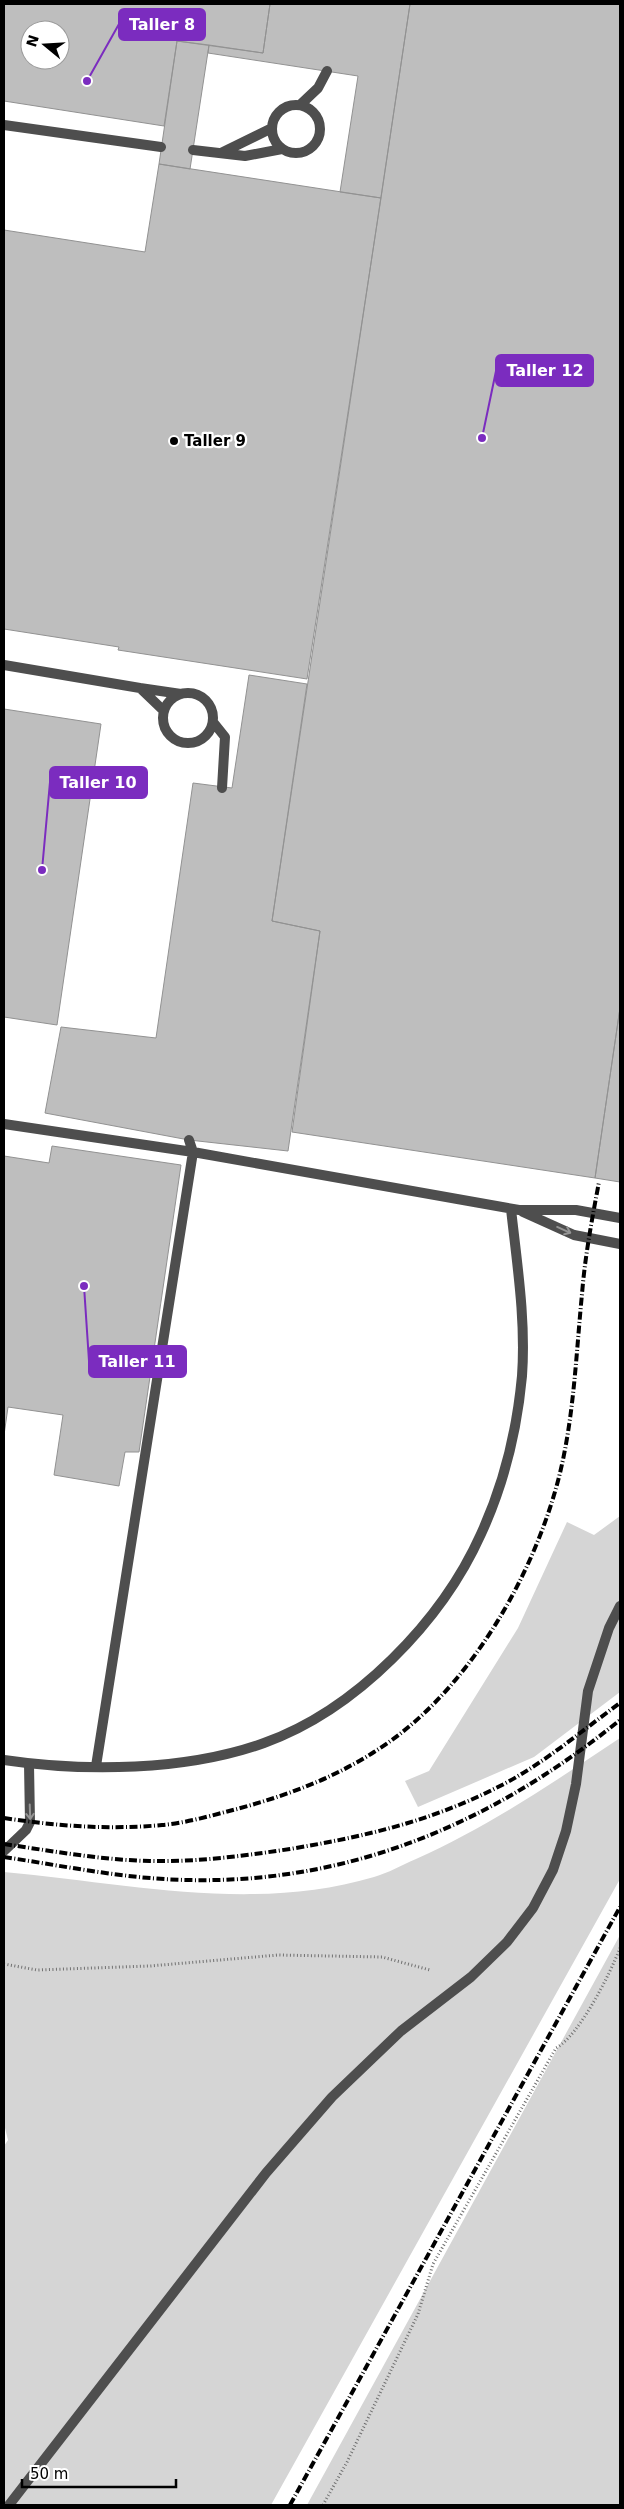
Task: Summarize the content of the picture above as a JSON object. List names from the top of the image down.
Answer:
{
  "places": [
    "Taller 8",
    "Taller 12",
    "Taller 9",
    "Taller 10",
    "Taller 11"
  ],
  "scale_bar": "50 m",
  "north": "left"
}
